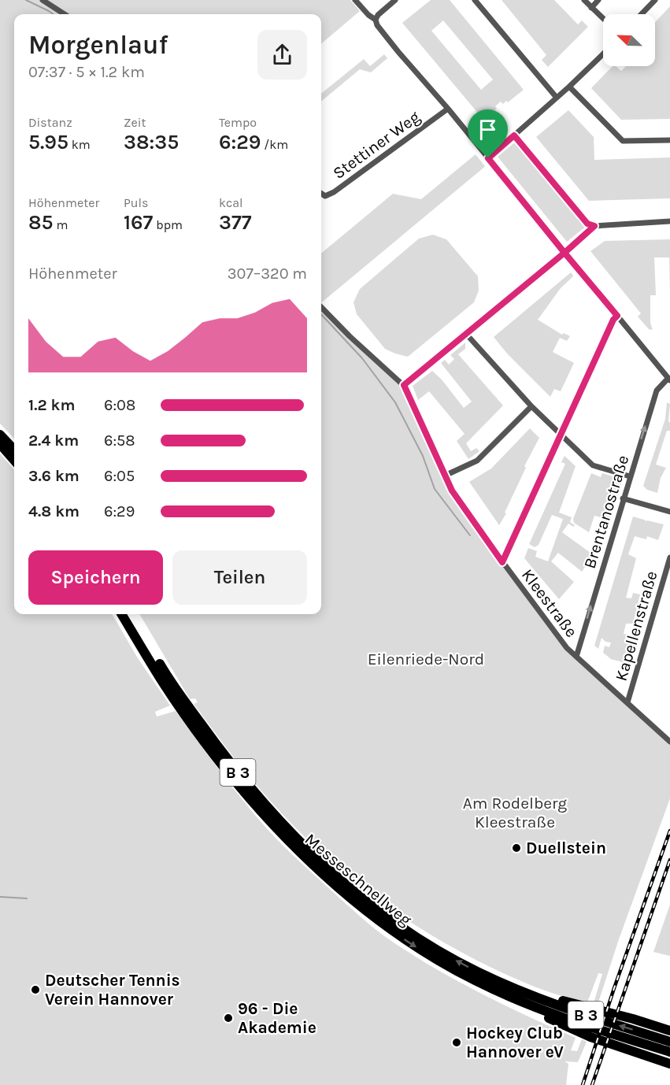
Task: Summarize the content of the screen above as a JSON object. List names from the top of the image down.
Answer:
{
  "streets": {
    "highway": ["B 3", "Messeschnellweg"],
    "street": [
      "Stettiner Weg",
      "Brentanostraße",
      "Kleestraße",
      "Kapellenstraße"
    ]
  },
  "crossings": [
    ["Brentanostraße", "Kleestraße"],
    ["Kleestraße", "Kapellenstraße"]
  ],
  "one_way": ["Brentanostraße"],
  "parks": ["Eilenriede-Nord", "Am Rodelberg Kleestraße"],
  "places": [
    "Duellstein",
    "Deutscher Tennis Verein Hannover",
    "96 - Die Akademie",
    "Hockey Club Hannover eV"
  ],
  "north": "top left",
  "page": {
    "heading": ["Morgenlauf", "07:37 · 5 × 1.2 km"],
    "stats": [
      ["Distanz", "5.95 km"],
      ["Zeit", "38:35"],
      ["Tempo", "6:29 /km"],
      ["Höhenmeter", "85 m"],
      ["Puls", "167 bpm"],
      ["kcal", "377"]
    ],
    "chart": ["Höhenmeter", "307–320 m"],
    "list": [
      {
        "name": "1.2 km",
        "note": "6:08"
      },
      {
        "name": "2.4 km",
        "note": "6:58"
      },
      {
        "name": "3.6 km",
        "note": "6:05"
      },
      {
        "name": "4.8 km",
        "note": "6:29"
      }
    ],
    "buttons": ["Speichern", "Teilen"]
  }
}
